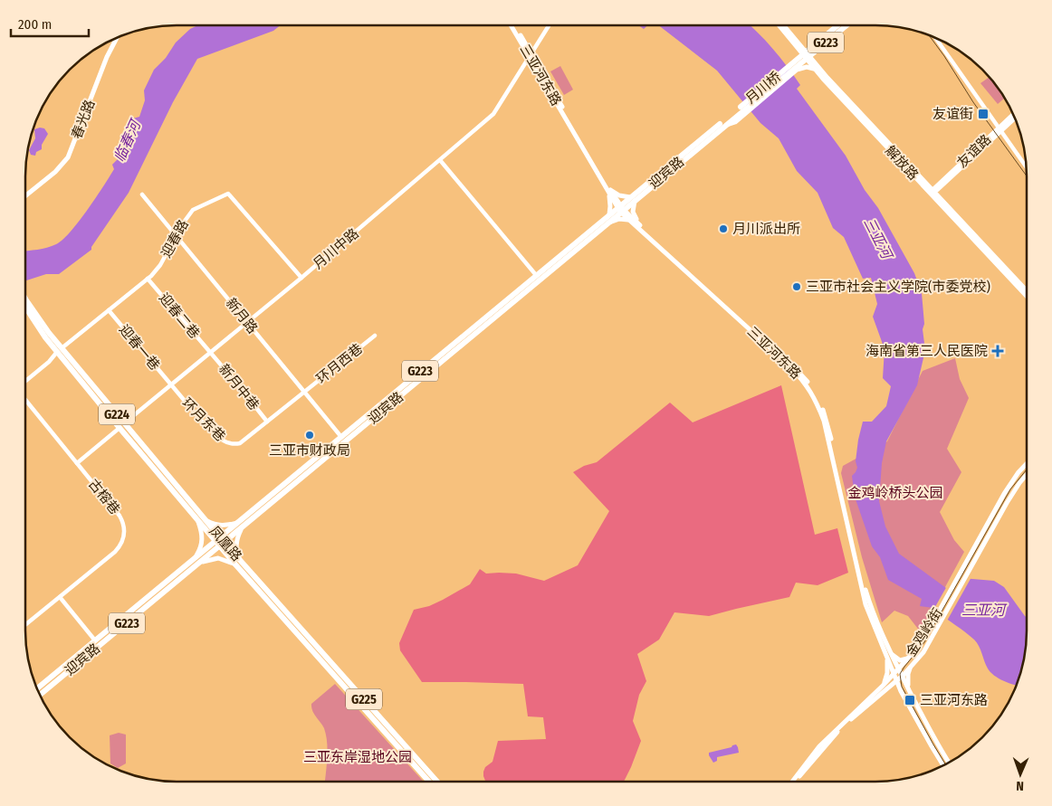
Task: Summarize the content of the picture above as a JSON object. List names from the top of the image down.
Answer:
{
  "streets": {
    "highway": [
      "G223",
      "月川桥",
      "迎宾路",
      "G224",
      "凤凰路",
      "G225"
    ],
    "main road": [
      "三亚河东路",
      "春光路",
      "友谊路",
      "解放路",
      "金鸡岭街"
    ],
    "street": [
      "迎春路",
      "月川中路",
      "迎春二巷",
      "新月路",
      "迎春一巷",
      "环月西巷",
      "新月中巷",
      "环月东巷",
      "古榕巷"
    ]
  },
  "crossings": [
    ["G223", "月川桥"],
    ["G223", "解放路"],
    ["三亚河东路", "迎宾路"],
    ["三亚河东路", "月川中路"],
    ["三亚河东路", "金鸡岭街"],
    ["月川桥", "迎宾路"],
    ["友谊路", "解放路"],
    ["迎宾路", "新月路"],
    ["迎宾路", "凤凰路"],
    ["迎春路", "月川中路"],
    ["迎春路", "迎春二巷"],
    ["迎春路", "新月路"],
    ["迎春路", "迎春一巷"],
    ["迎春路", "凤凰路"],
    ["月川中路", "迎春二巷"],
    ["月川中路", "新月路"],
    ["月川中路", "迎春一巷"],
    ["月川中路", "新月中巷"],
    ["月川中路", "环月东巷"],
    ["月川中路", "古榕巷"],
    ["月川中路", "凤凰路"],
    ["迎春二巷", "新月中巷"],
    ["新月路", "环月西巷"],
    ["新月路", "环月东巷"],
    ["迎春一巷", "环月东巷"],
    ["环月西巷", "环月东巷"],
    ["新月中巷", "环月东巷"]
  ],
  "water": ["临春河", "三亚河"],
  "parks": ["金鸡岭桥头公园", "三亚东岸湿地公园"],
  "places": {
    "transit": ["友谊街", "三亚河东路"],
    "other": ["月川派出所", "三亚市社会主义学院(市委党校)", "三亚市财政局"],
    "health": ["海南省第三人民医院"]
  },
  "scale_bar": "200 m",
  "north": "bottom"
}
